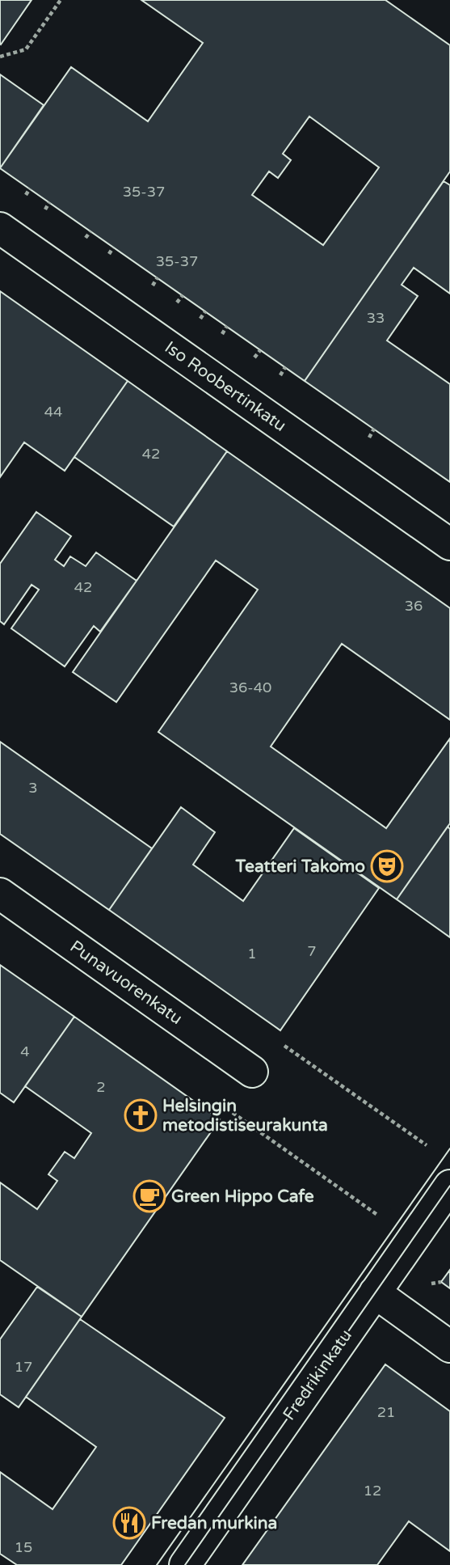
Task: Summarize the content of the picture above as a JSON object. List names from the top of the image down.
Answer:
{
  "streets": {
    "street": ["Iso Roobertinkatu", "Punavuorenkatu", "Fredrikinkatu"]
  },
  "places": {
    "theatre": ["Teatteri Takomo"],
    "church": ["Helsingin metodistiseurakunta"],
    "cafe": ["Green Hippo Cafe"],
    "restaurant": ["Fredan murkina"]
  },
  "house_numbers": [
    "35-37",
    "35-37",
    "33",
    "44",
    "42",
    "42",
    "36",
    "36-40",
    "3",
    "7",
    "1",
    "4",
    "2",
    "17",
    "21",
    "12",
    "15"
  ]
}
